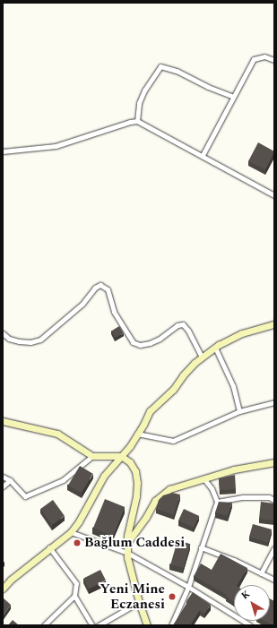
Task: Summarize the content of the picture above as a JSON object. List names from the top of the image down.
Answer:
{
  "places": ["Bağlum Caddesi", "Yeni Mine Eczanesi"],
  "north": "top left"
}
